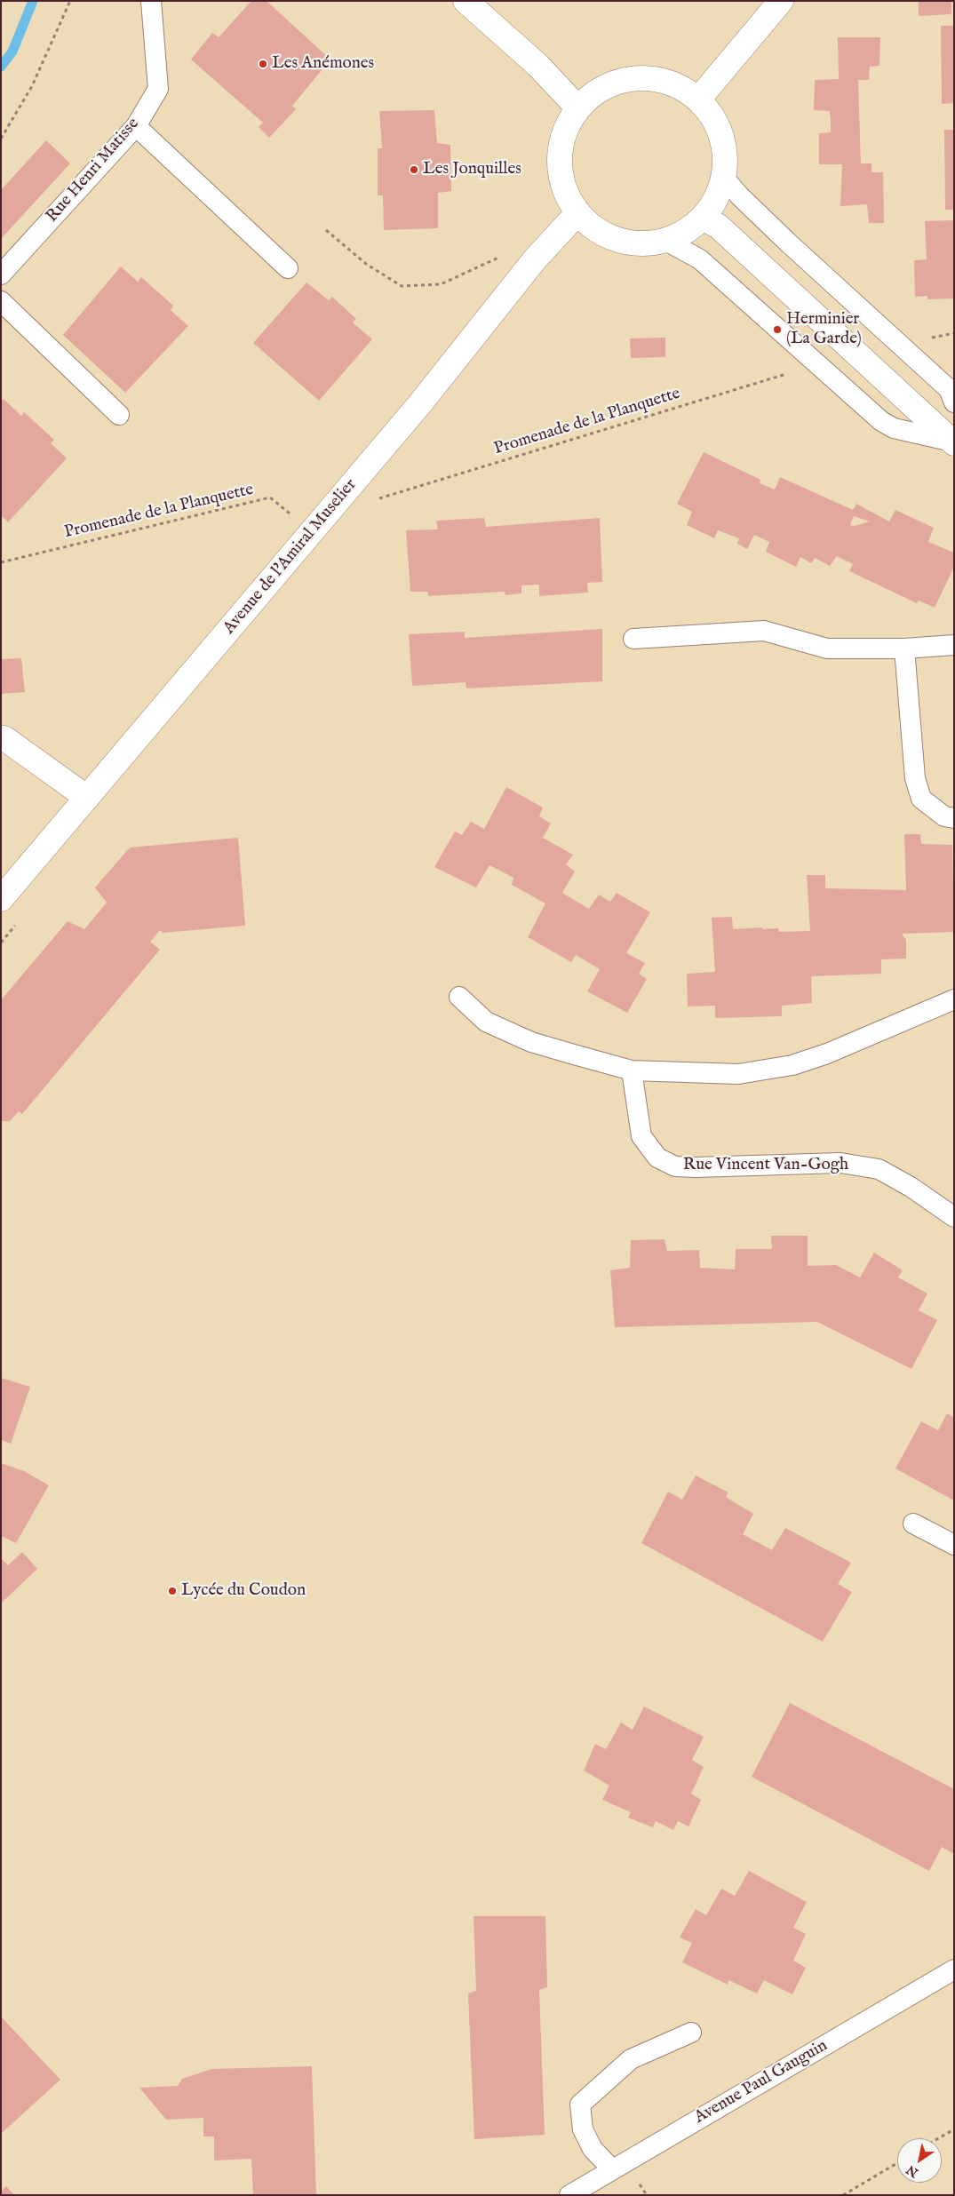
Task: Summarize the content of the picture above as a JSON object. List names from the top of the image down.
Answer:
{
  "streets": {
    "street": ["Avenue de l'Amiral Muselier"],
    "lane": ["Rue Henri Matisse", "Rue Vincent Van-Gogh", "Avenue Paul Gauguin"],
    "path": ["Promenade de la Planquette"]
  },
  "crossings": [
    ["Promenade de la Planquette", "Avenue de l'Amiral Muselier"]
  ],
  "places": [
    "Les Anémones",
    "Les Jonquilles",
    "Herminier (La Garde)",
    "Lycée du Coudon"
  ],
  "north": "bottom left"
}
